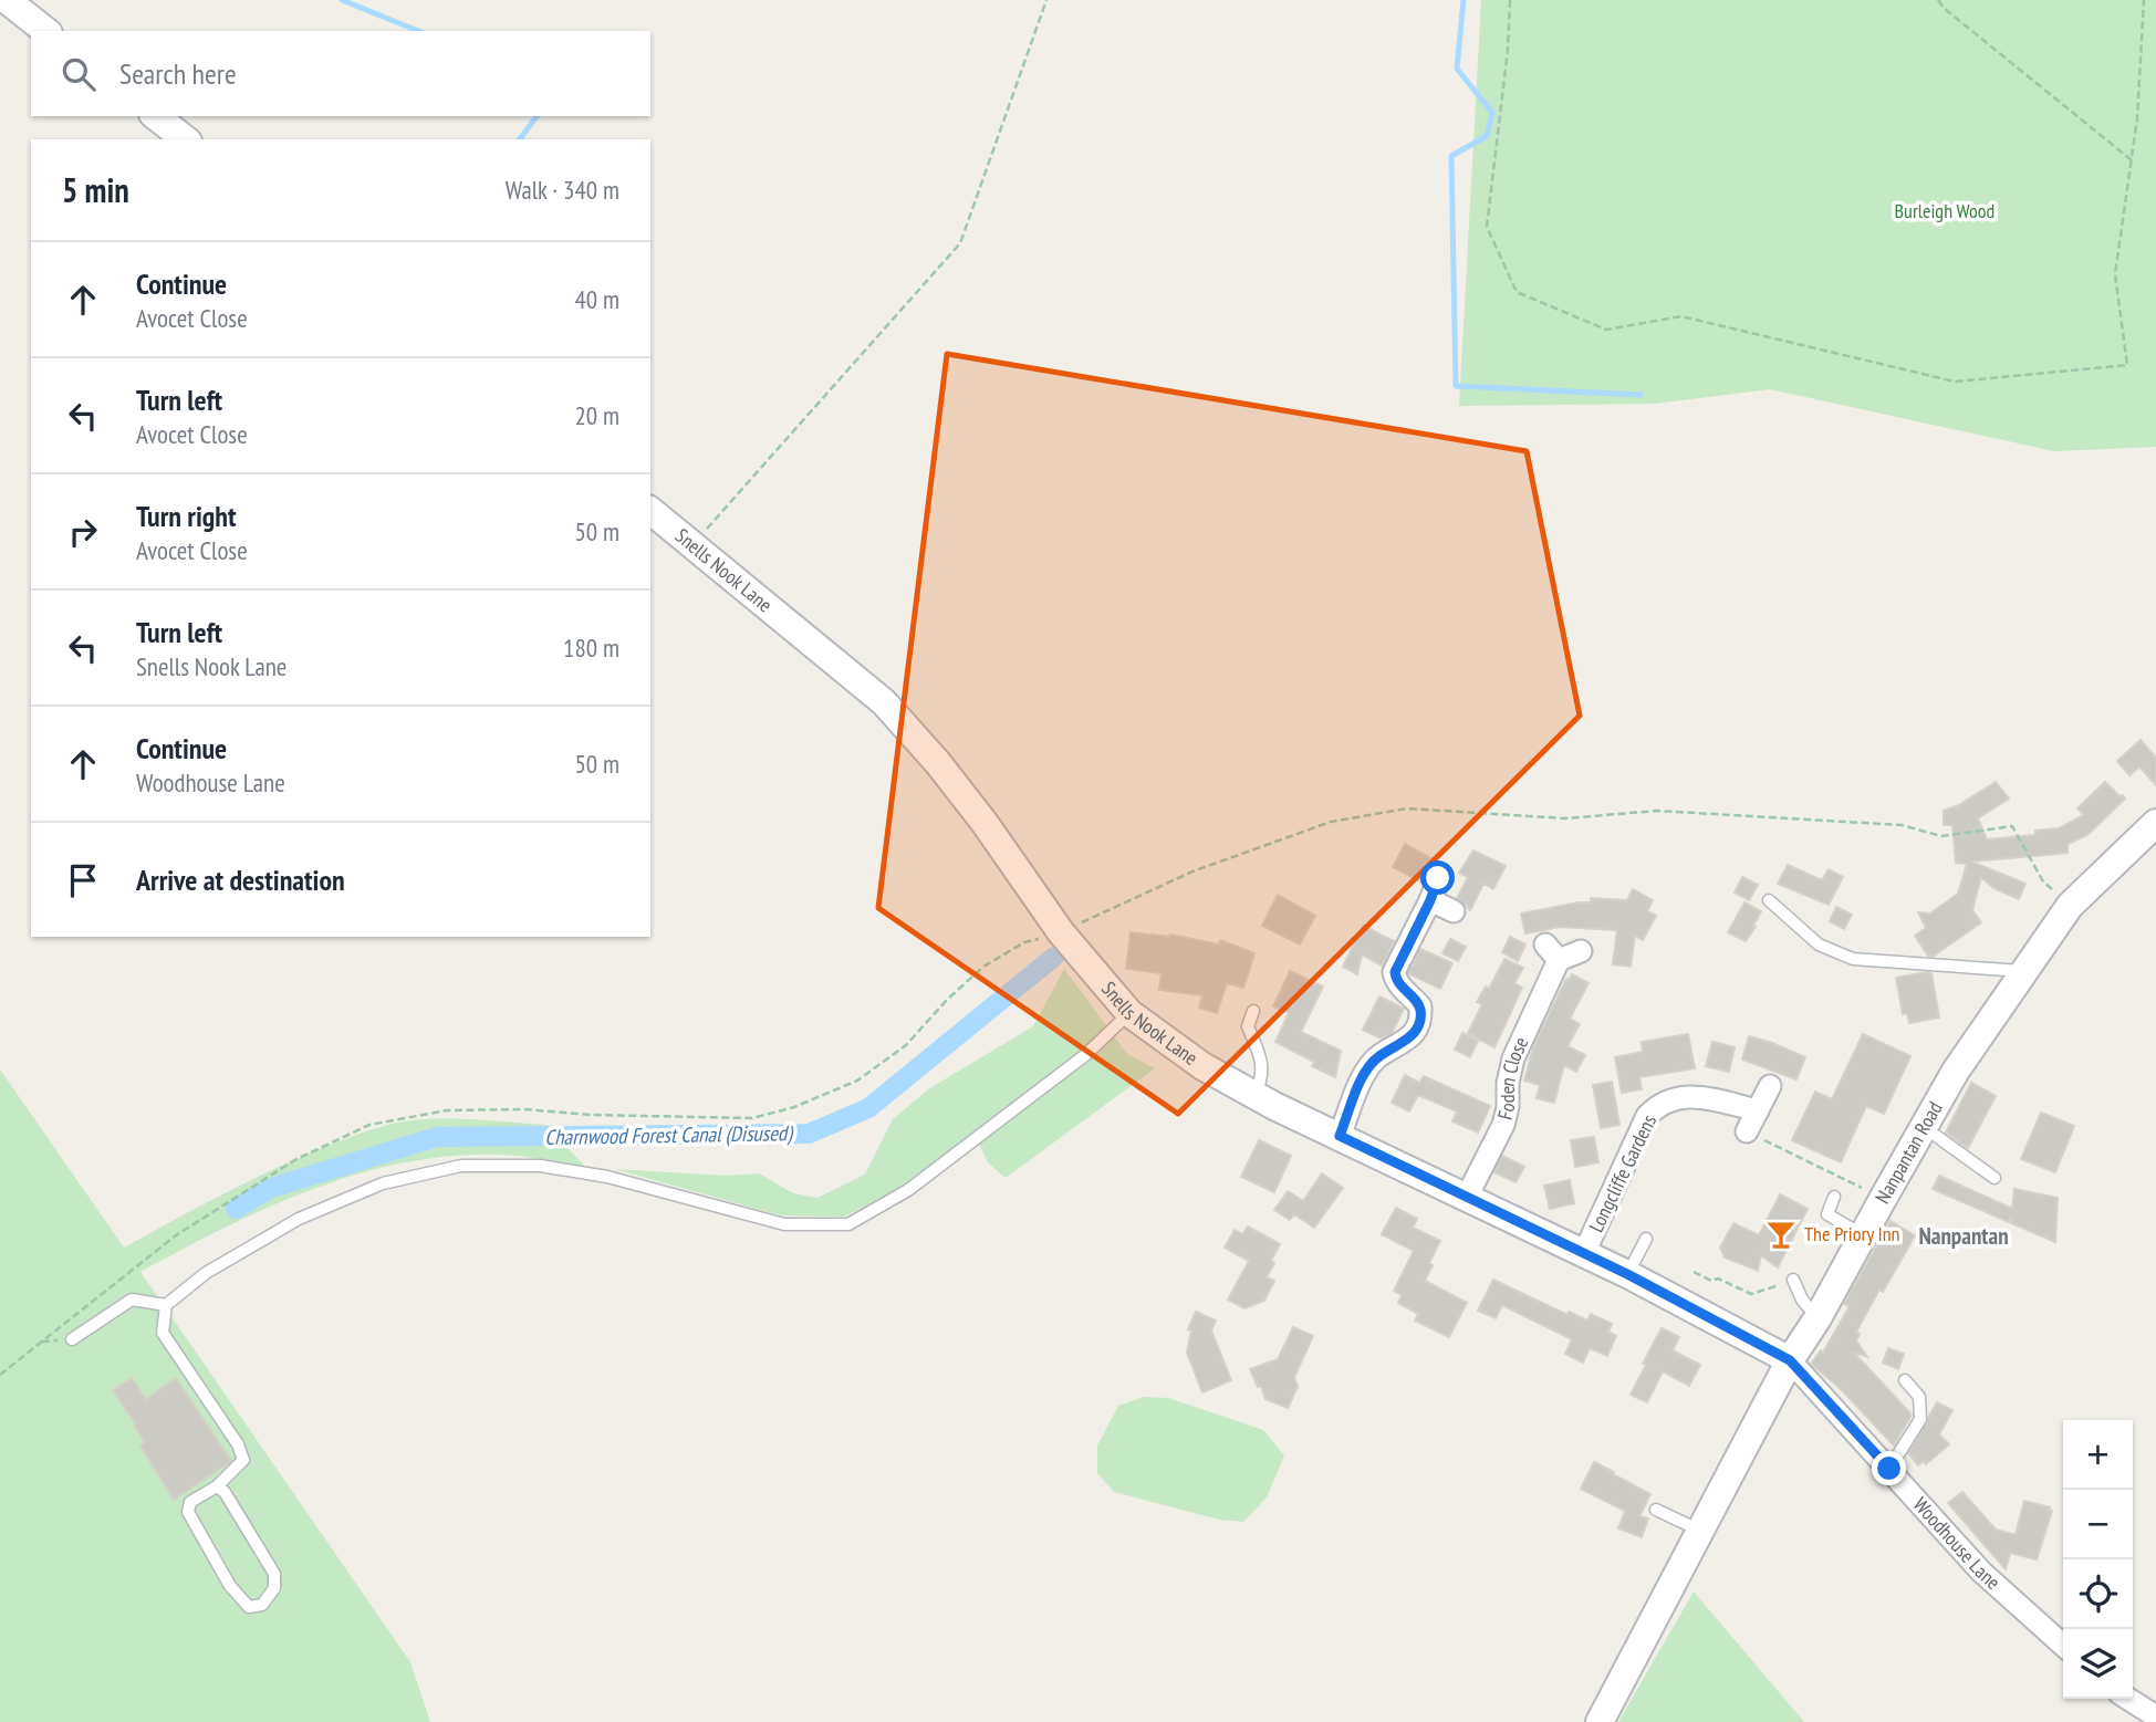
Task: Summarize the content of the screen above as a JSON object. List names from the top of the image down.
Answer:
{
  "streets": {
    "street": [
      "Snells Nook Lane",
      "Foden Close",
      "Nanpantan Road",
      "Longcliffe Gardens",
      "Woodhouse Lane"
    ]
  },
  "crossings": [
    ["Snells Nook Lane", "Foden Close"],
    ["Snells Nook Lane", "Nanpantan Road"],
    ["Snells Nook Lane", "Longcliffe Gardens"],
    ["Snells Nook Lane", "Woodhouse Lane"],
    ["Nanpantan Road", "Woodhouse Lane"]
  ],
  "districts": ["Nanpantan"],
  "water": ["Charnwood Forest Canal (Disused)"],
  "parks": ["Burleigh Wood"],
  "places": {
    "bar": ["The Priory Inn"]
  },
  "page": {
    "search": "Search here",
    "heading": ["5 min", "Walk · 340 m"],
    "list": [
      ["Continue", "Avocet Close", "40 m"],
      ["Turn left", "Avocet Close", "20 m"],
      ["Turn right", "Avocet Close", "50 m"],
      ["Turn left", "Snells Nook Lane", "180 m"],
      ["Continue", "Woodhouse Lane", "50 m"],
      "Arrive at destination"
    ],
    "map_buttons": ["+", "−"]
  }
}
